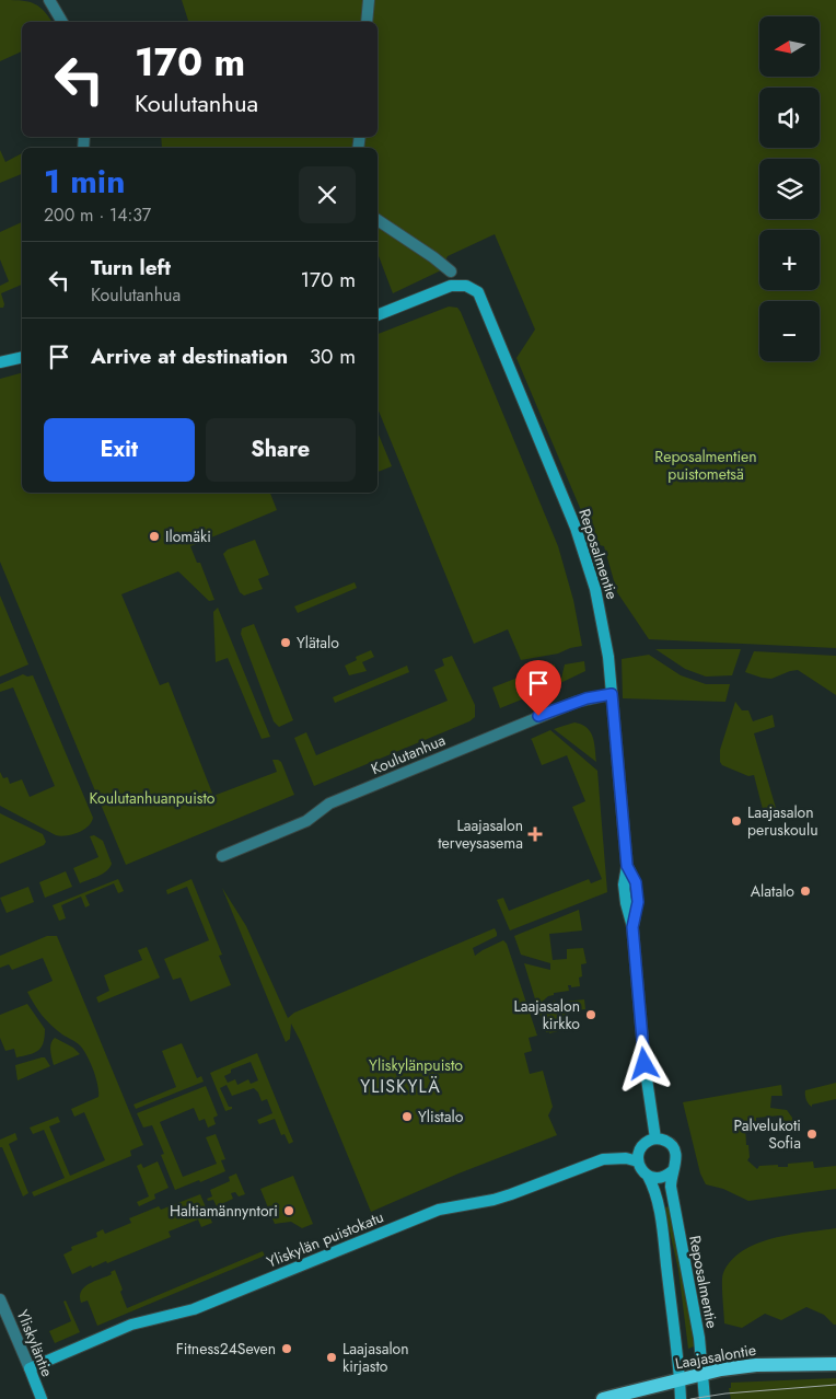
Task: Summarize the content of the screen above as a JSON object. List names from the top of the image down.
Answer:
{
  "streets": {
    "main road": ["Laajasalontie"],
    "street": [
      "Reposalmentie",
      "Koulutanhua",
      "Yliskylän puistokatu",
      "Yliskyläntie"
    ]
  },
  "crossings": [
    ["Reposalmentie", "Koulutanhua"],
    ["Reposalmentie", "Yliskylän puistokatu"],
    ["Reposalmentie", "Laajasalontie"],
    ["Yliskylän puistokatu", "Yliskyläntie"]
  ],
  "districts": ["YLISKYLÄ"],
  "parks": ["Reposalmentien puistometsä", "Koulutanhuanpuisto", "Yliskylänpuisto"],
  "places": {
    "other": [
      "Ilomäki",
      "Ylätalo",
      "Laajasalon peruskoulu",
      "Alatalo",
      "Laajasalon kirkko",
      "Ylistalo",
      "Palvelukoti Sofia",
      "Haltiamännyntori",
      "Fitness24Seven",
      "Laajasalon kirjasto"
    ],
    "health": ["Laajasalon terveysasema"]
  },
  "north": "left",
  "page": {
    "map_buttons": ["+", "−"],
    "turn": ["170 m", "Koulutanhua"],
    "heading": ["1 min", "200 m · 14:37"],
    "list": [
      {
        "name": "Turn left",
        "note": "Koulutanhua",
        "value": "170 m"
      },
      {
        "name": "Arrive at destination",
        "value": "30 m"
      }
    ],
    "buttons": ["Exit", "Share"]
  }
}
